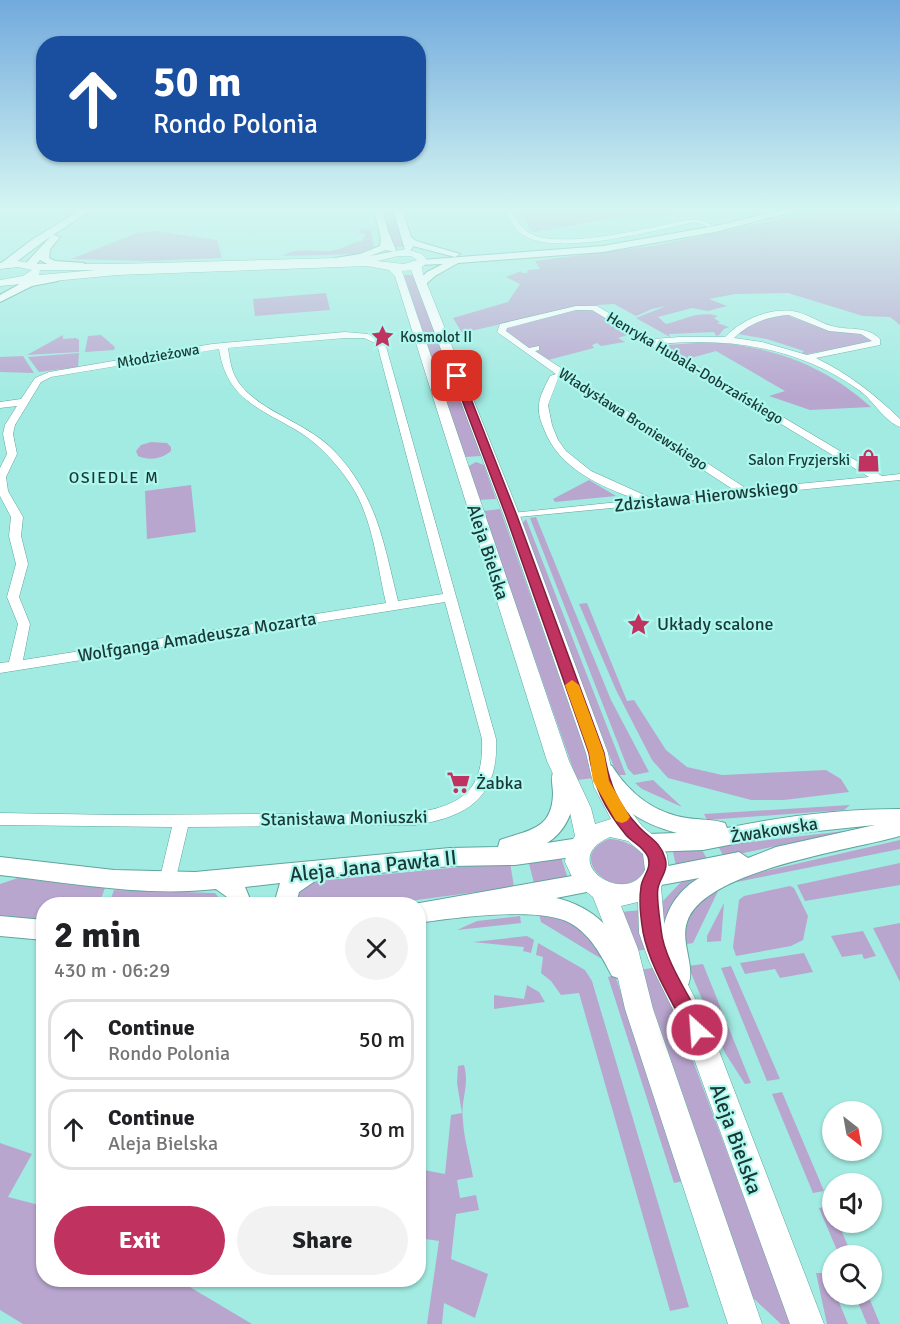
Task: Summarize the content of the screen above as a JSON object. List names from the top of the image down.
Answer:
{
  "streets": {
    "main road": ["Aleja Bielska"],
    "street": [
      "Młodzieżowa",
      "Henryka Hubala-Dobrzańskiego",
      "Władysława Broniewskiego",
      "Zdzisława Hierowskiego",
      "Wolfganga Amadeusza Mozarta",
      "Stanisława Moniuszki",
      "Żwakowska",
      "Aleja Jana Pawła II"
    ]
  },
  "crossings": [
    ["Młodzieżowa", "Wolfganga Amadeusza Mozarta"],
    ["Młodzieżowa", "Stanisława Moniuszki"],
    ["Henryka Hubala-Dobrzańskiego", "Władysława Broniewskiego"],
    ["Henryka Hubala-Dobrzańskiego", "Zdzisława Hierowskiego"],
    ["Władysława Broniewskiego", "Zdzisława Hierowskiego"],
    ["Zdzisława Hierowskiego", "Aleja Bielska"],
    ["Aleja Bielska", "Żwakowska"],
    ["Aleja Bielska", "Aleja Jana Pawła II"],
    ["Żwakowska", "Aleja Jana Pawła II"]
  ],
  "districts": ["OSIEDLE M"],
  "places": {
    "place": ["Kosmolot II", "Układy scalone"],
    "shop": ["Salon Fryzjerski"],
    "supermarket": ["Żabka"]
  },
  "north": "bottom right",
  "page": {
    "turn": ["50 m", "Rondo Polonia"],
    "heading": ["2 min", "430 m · 06:29"],
    "list": [
      {
        "name": "Continue",
        "note": "Rondo Polonia",
        "value": "50 m"
      },
      {
        "name": "Continue",
        "note": "Aleja Bielska",
        "value": "30 m"
      }
    ],
    "buttons": ["Exit", "Share"]
  }
}
